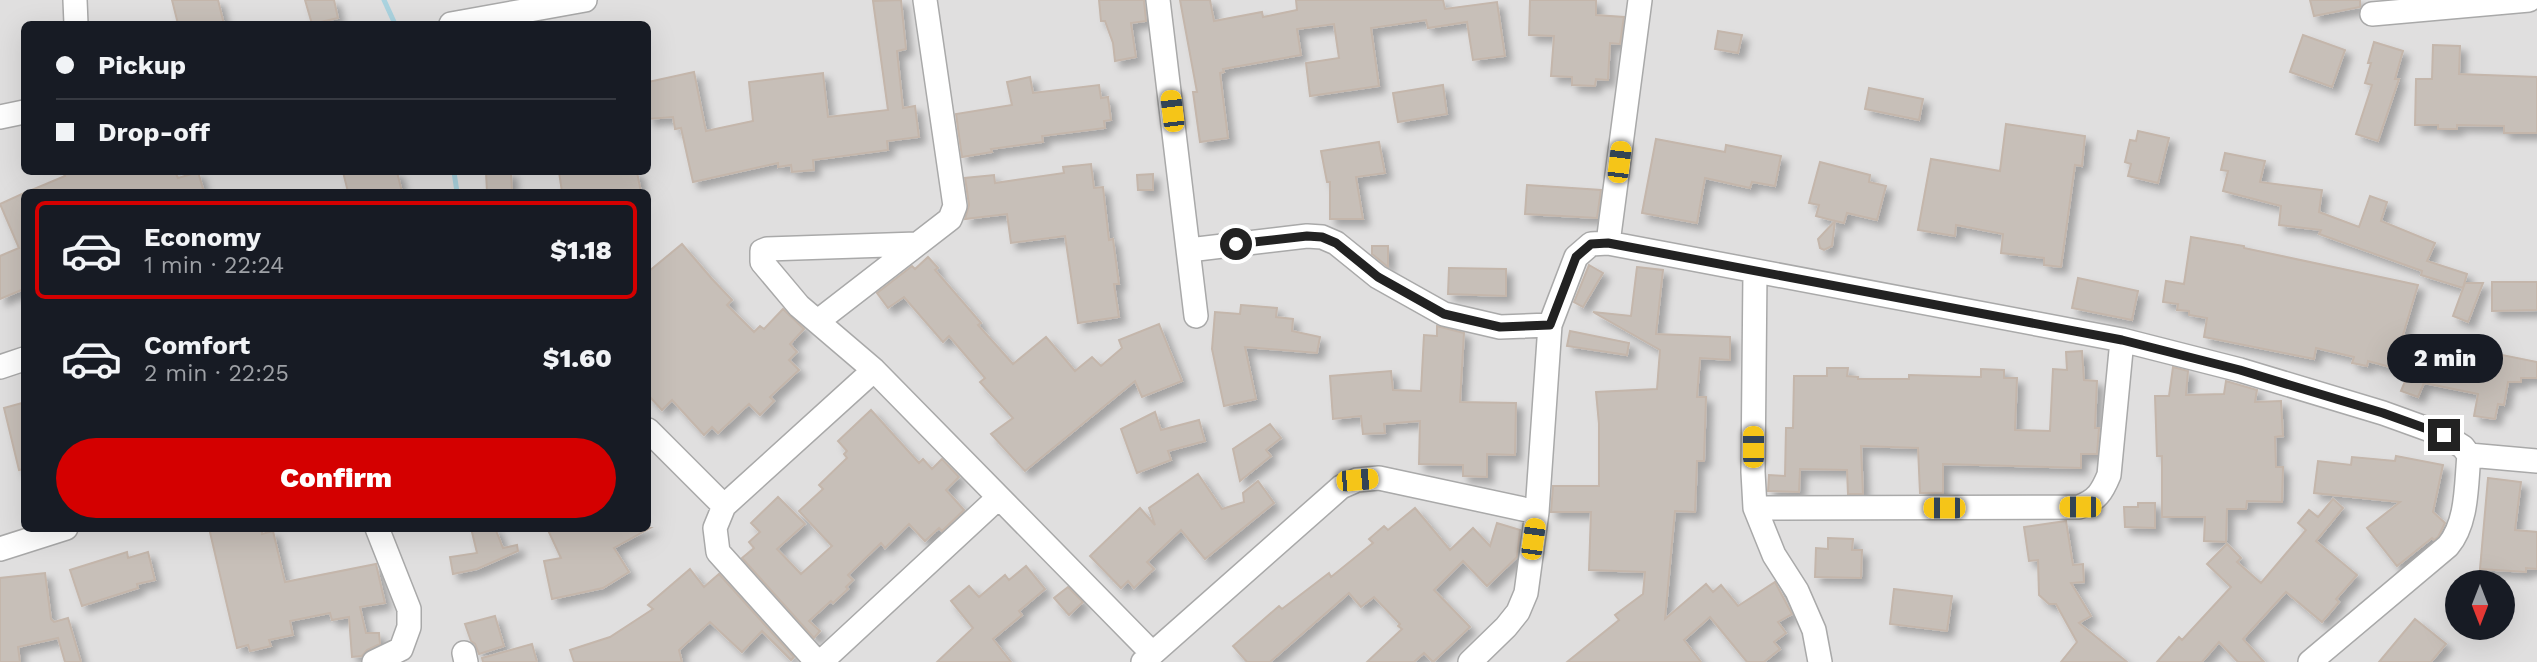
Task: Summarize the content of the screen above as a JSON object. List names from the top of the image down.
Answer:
{
  "north": "bottom",
  "page": {
    "banner": ["Pickup", "Drop-off"],
    "list": [
      {
        "name": "Economy",
        "note": "1 min · 22:24",
        "value": "$1.18"
      },
      {
        "name": "Comfort",
        "note": "2 min · 22:25",
        "value": "$1.60"
      }
    ],
    "bubble": "2 min",
    "buttons": "Confirm"
  }
}
